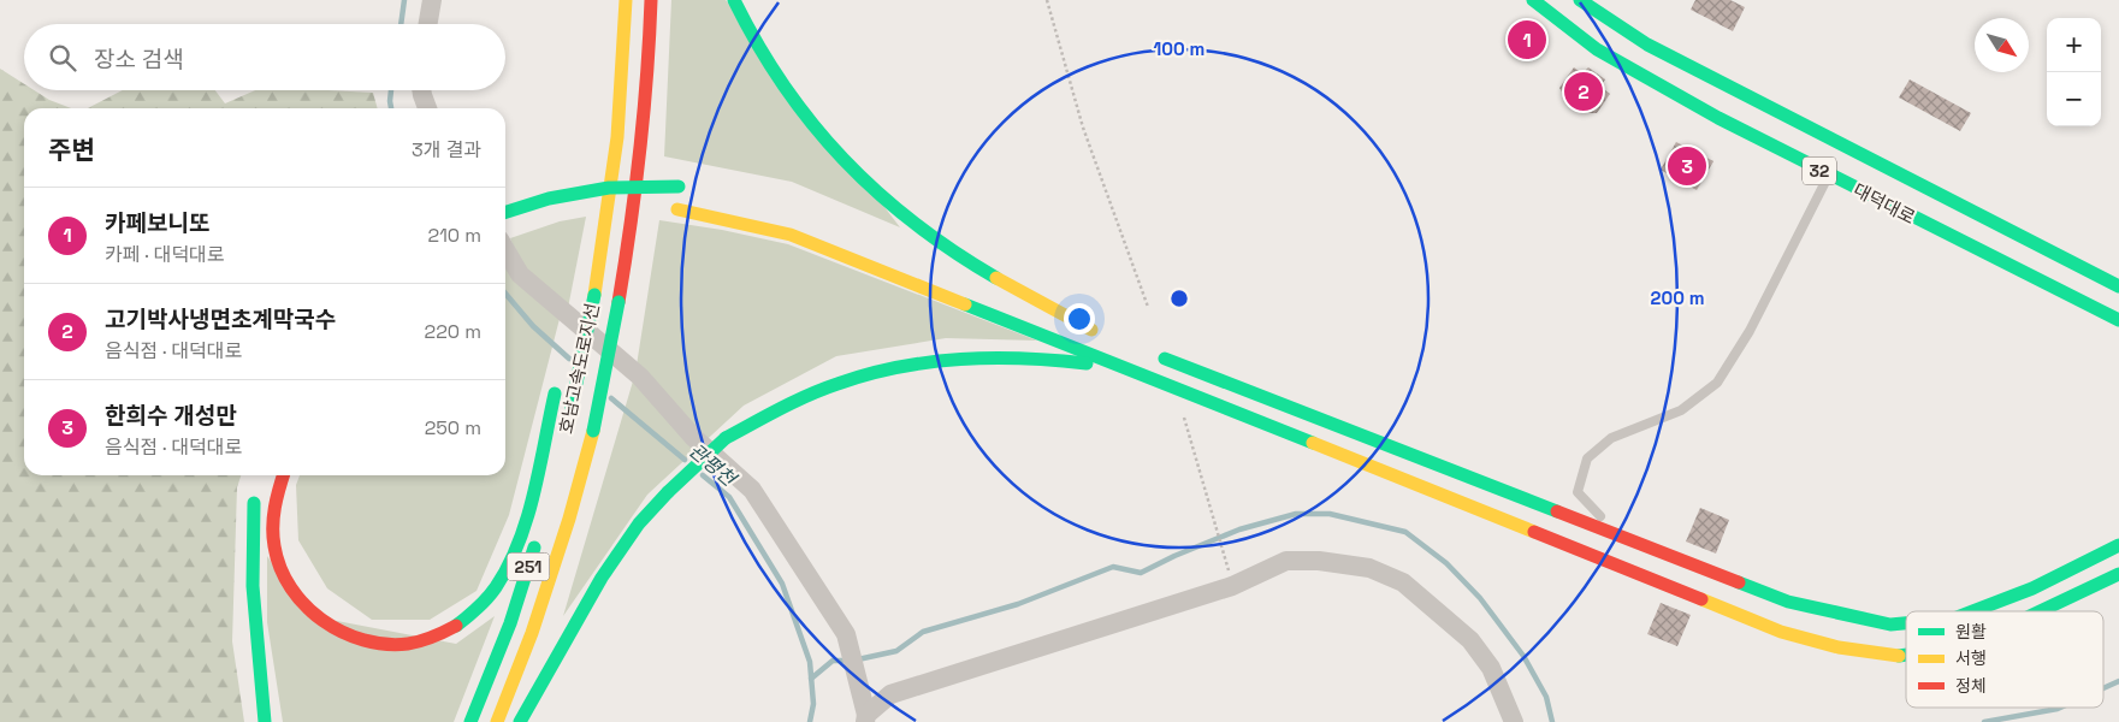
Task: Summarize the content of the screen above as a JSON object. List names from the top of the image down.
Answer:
{
  "streets": {
    "main road": [
      "32",
      "대덕대로",
      "호남고속도로지선",
      "251"
    ]
  },
  "water": ["관평천"],
  "legend": ["원활", "서행", "정체"],
  "north": "bottom right",
  "page": {
    "map_buttons": ["+", "−"],
    "pins": ["1", "2", "3"],
    "search": "장소 검색",
    "heading": ["주변", "3개 결과"],
    "list": [
      {
        "mark": "1",
        "name": "카페보니또",
        "note": "카페 · 대덕대로",
        "value": "210 m"
      },
      {
        "mark": "2",
        "name": "고기박사냉면초계막국수",
        "note": "음식점 · 대덕대로",
        "value": "220 m"
      },
      {
        "mark": "3",
        "name": "한희수 개성만",
        "note": "음식점 · 대덕대로",
        "value": "250 m"
      }
    ]
  },
  "rings": ["100 m", "200 m"]
}
